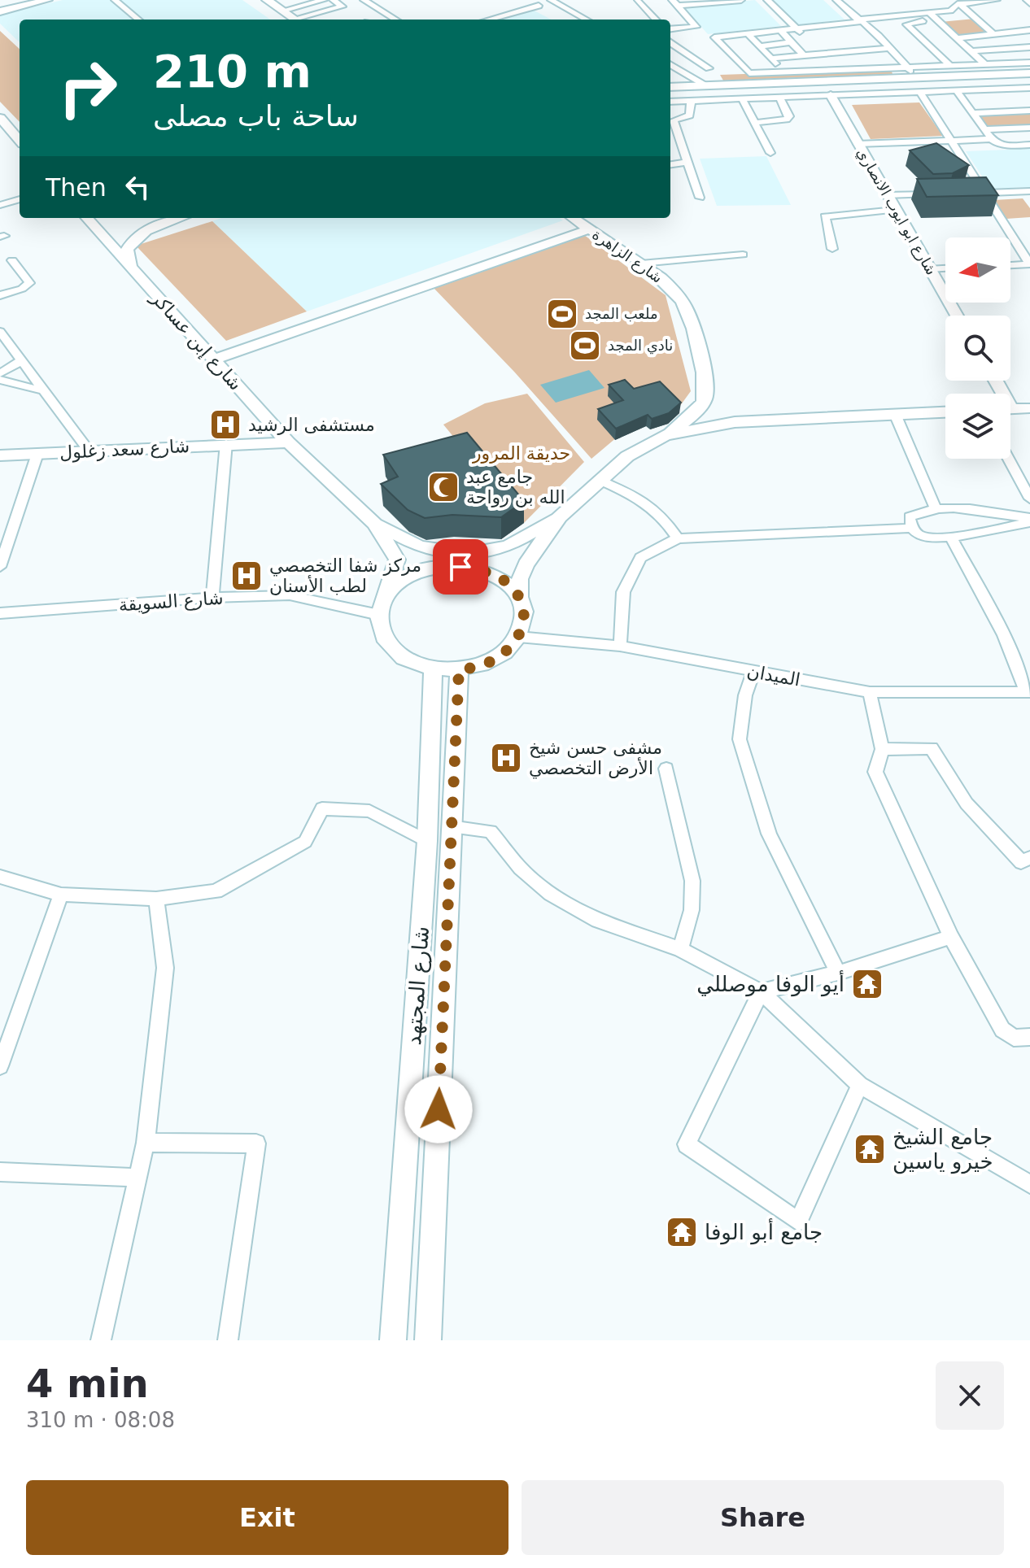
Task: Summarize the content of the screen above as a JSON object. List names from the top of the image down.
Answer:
{
  "streets": {
    "main road": [
      "شارع ابو ايوب الانصاري",
      "شارع الزاهرة",
      "شارع إبن عساكر",
      "شارع سعد زغلول",
      "شارع المجتهد"
    ],
    "street": ["شارع السويقة", "الميدان"]
  },
  "crossings": [
    ["شارع الزاهرة", "شارع إبن عساكر"],
    ["شارع الزاهرة", "شارع السويقة"],
    ["شارع الزاهرة", "الميدان"],
    ["شارع الزاهرة", "شارع المجتهد"],
    ["شارع إبن عساكر", "شارع سعد زغلول"],
    ["شارع إبن عساكر", "شارع السويقة"],
    ["شارع إبن عساكر", "الميدان"],
    ["شارع إبن عساكر", "شارع المجتهد"],
    ["شارع السويقة", "الميدان"],
    ["شارع السويقة", "شارع المجتهد"],
    ["الميدان", "شارع المجتهد"]
  ],
  "parks": ["حديقة المرور"],
  "places": {
    "sports": ["ملعب المجد", "نادي المجد"],
    "hospital": ["مستشفى الرشيد", "مركز شفا التخصصي لطب الأسنان", "مشفى حسن شيخ الأرض التخصصي"],
    "mosque": ["جامع عبد الله بن رواحة"],
    "temple": ["أيو الوفا موصللي", "جامع الشيخ خيرو ياسين", "جامع أبو الوفا"]
  },
  "north": "left",
  "page": {
    "turn": ["210 m", "ساحة باب مصلى"],
    "then": "Then",
    "heading": ["4 min", "310 m · 08:08"],
    "buttons": ["Exit", "Share"]
  }
}
